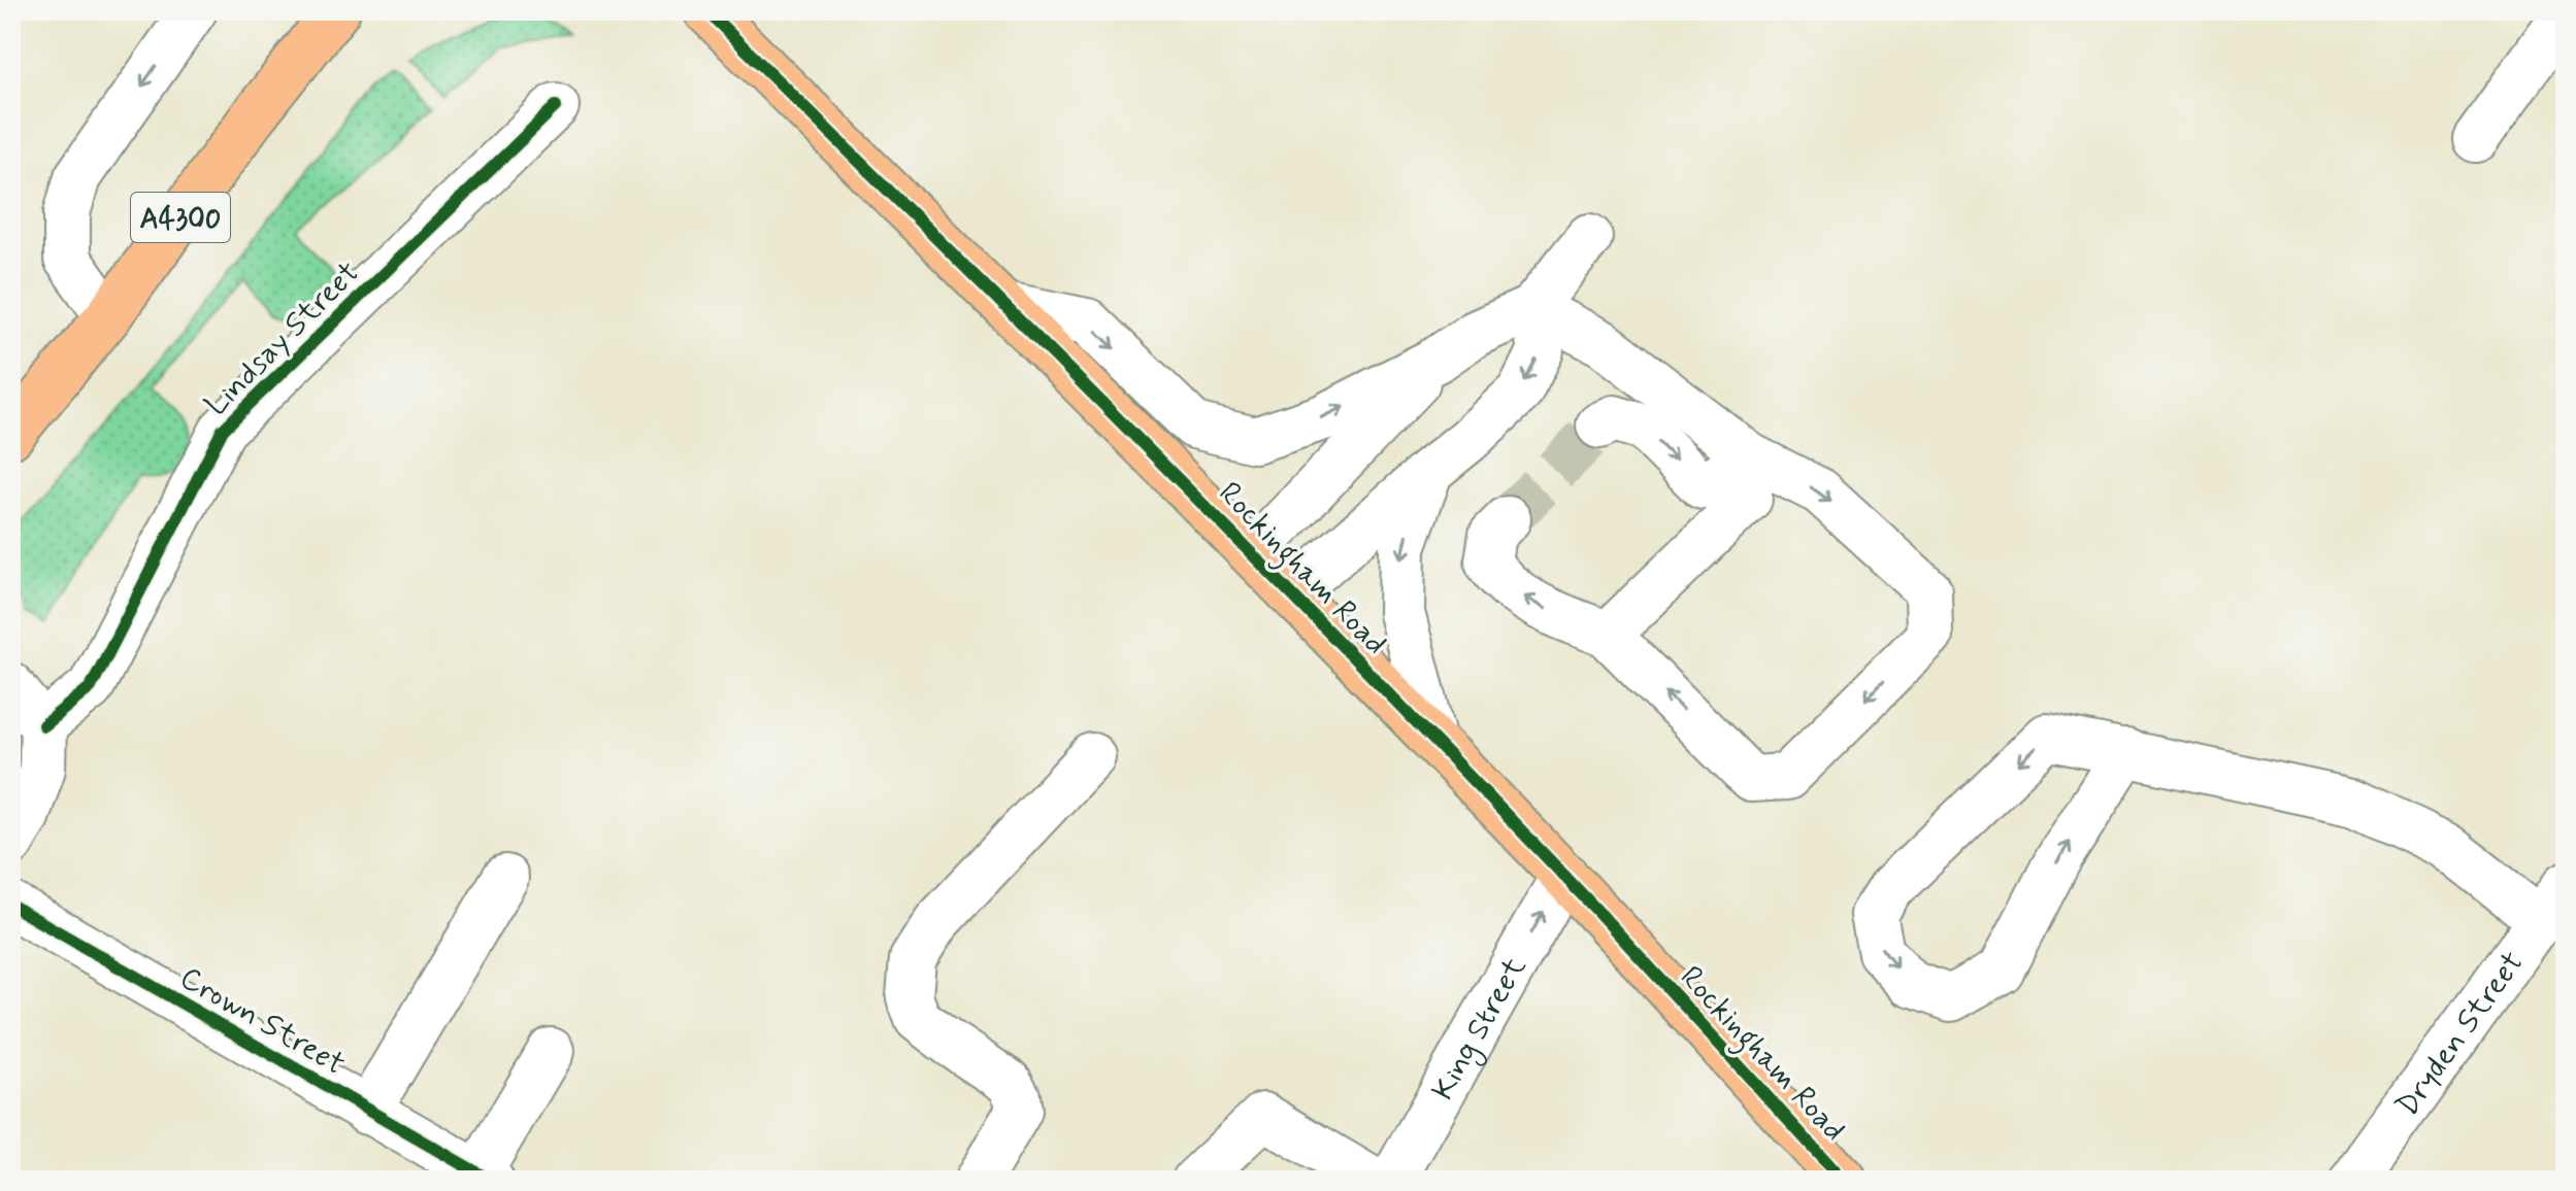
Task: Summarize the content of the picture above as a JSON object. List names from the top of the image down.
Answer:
{
  "streets": {
    "main road": ["A4300", "Rockingham Road"],
    "street": [
      "Lindsay Street",
      "Crown Street",
      "King Street",
      "Dryden Street"
    ]
  },
  "crossings": [
    ["Rockingham Road", "King Street"]
  ],
  "one_way": ["King Street"]
}
